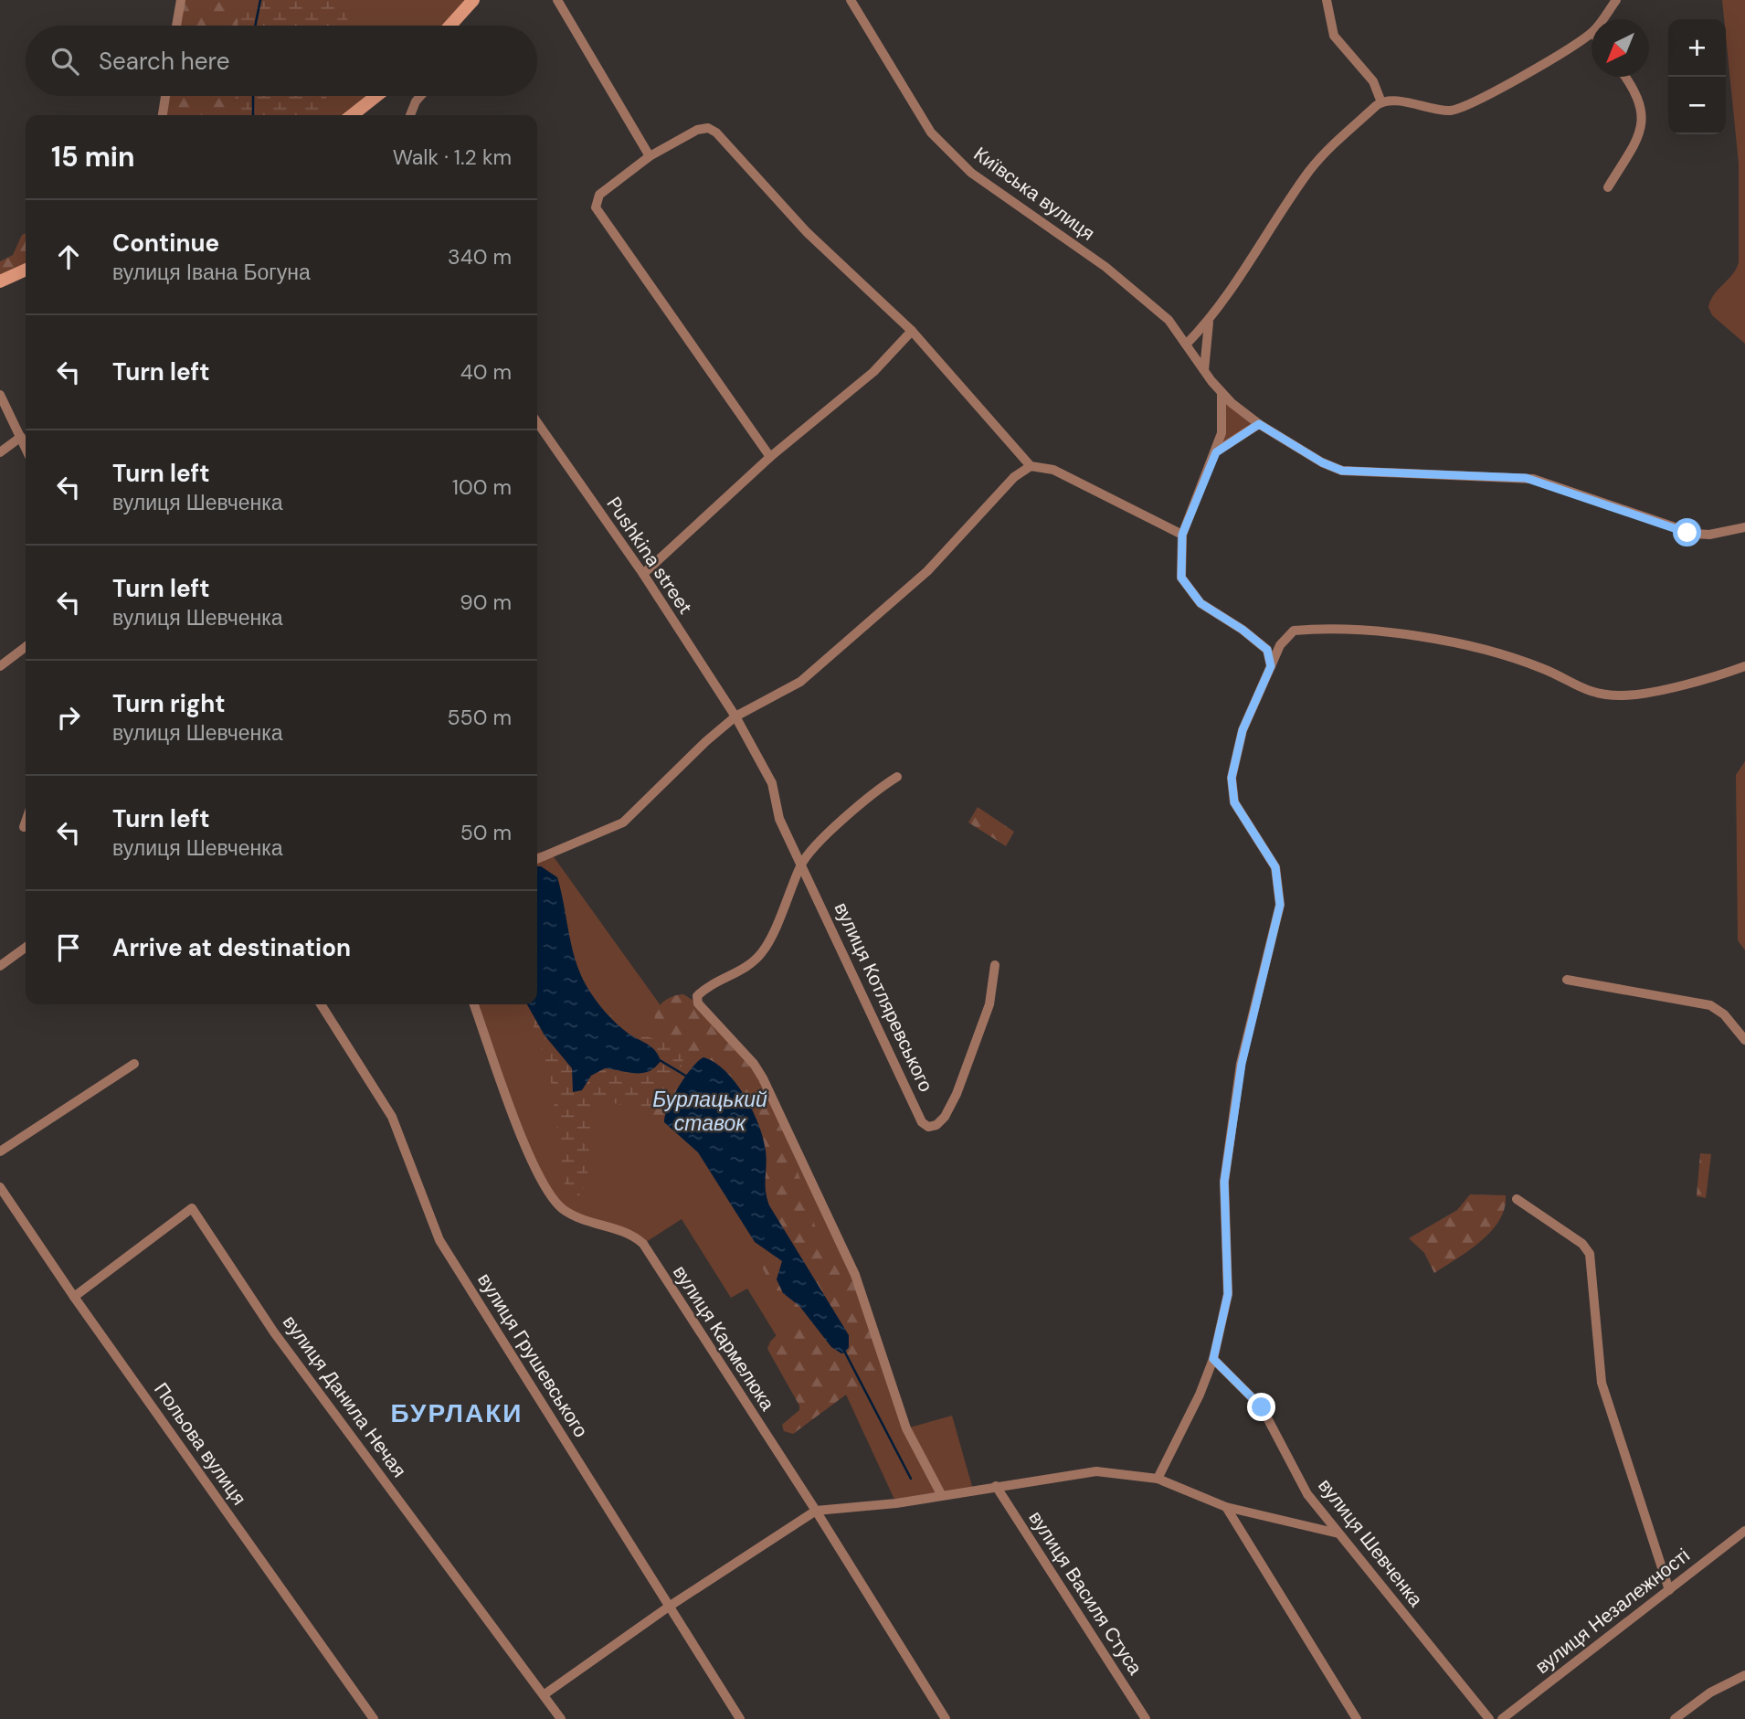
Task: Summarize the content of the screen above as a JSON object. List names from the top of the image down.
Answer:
{
  "streets": {
    "street": [
      "Київська вулиця",
      "Pushkina street",
      "вулиця Котляревського",
      "вулиця Кармелюка",
      "вулиця Грушевського",
      "вулиця Данила Нечая",
      "Польова вулиця",
      "вулиця Шевченка",
      "вулиця Василя Стуса",
      "вулиця Незалежності"
    ]
  },
  "crossings": [
    ["Pushkina street", "вулиця Котляревського"],
    ["вулиця Данила Нечая", "Польова вулиця"]
  ],
  "districts": ["БУРЛАКИ"],
  "water": ["Бурлацький ставок"],
  "north": "bottom left",
  "page": {
    "map_buttons": ["+", "−"],
    "search": "Search here",
    "heading": ["15 min", "Walk · 1.2 km"],
    "list": [
      ["Continue", "вулиця Івана Богуна", "340 m"],
      ["Turn left", "40 m"],
      ["Turn left", "вулиця Шевченка", "100 m"],
      ["Turn left", "вулиця Шевченка", "90 m"],
      ["Turn right", "вулиця Шевченка", "550 m"],
      ["Turn left", "вулиця Шевченка", "50 m"],
      "Arrive at destination"
    ]
  }
}
